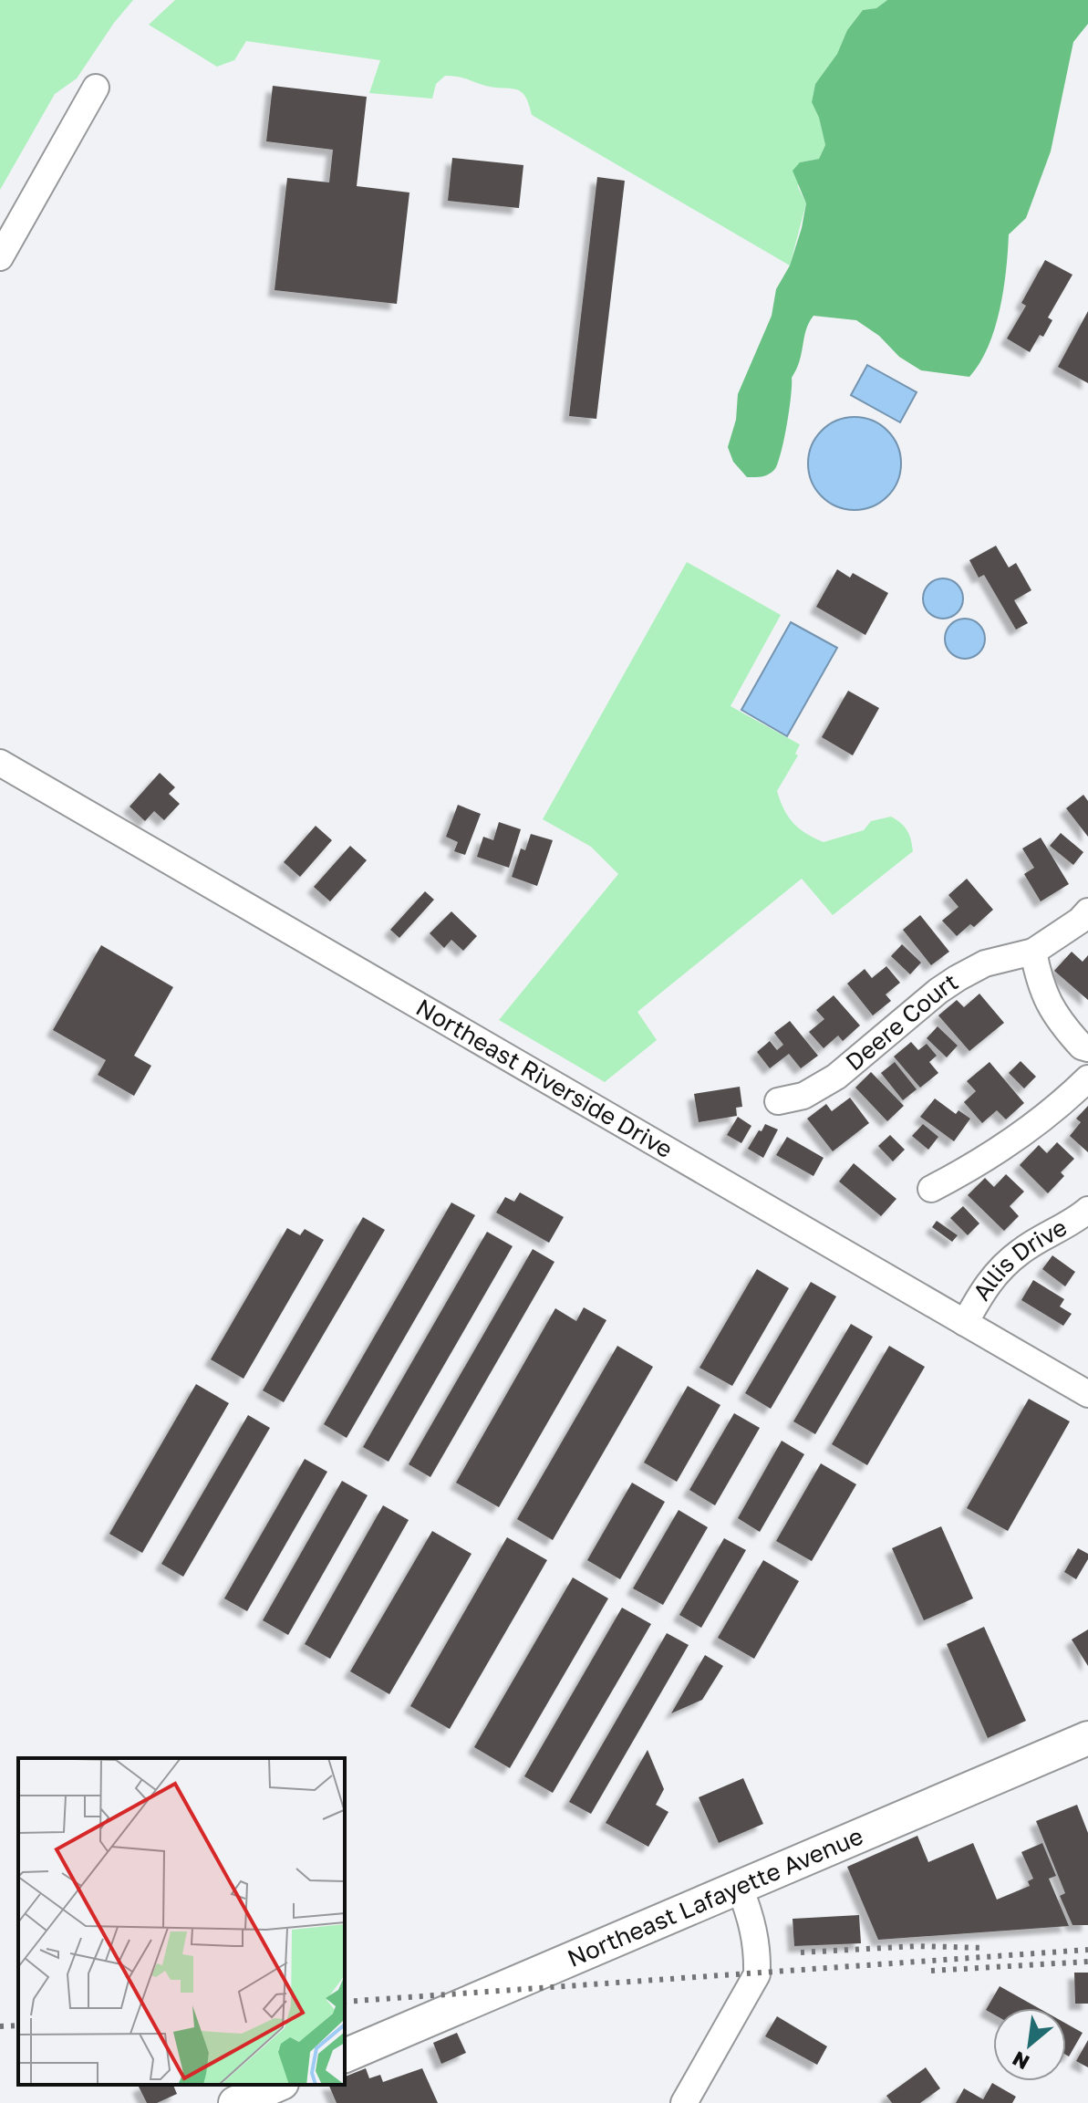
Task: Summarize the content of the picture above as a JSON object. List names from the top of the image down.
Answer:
{
  "streets": {
    "main road": ["Northeast Lafayette Avenue"],
    "street": ["Deere Court", "Northeast Riverside Drive", "Allis Drive"]
  },
  "crossings": [
    ["Northeast Riverside Drive", "Allis Drive"]
  ],
  "north": "bottom left"
}
